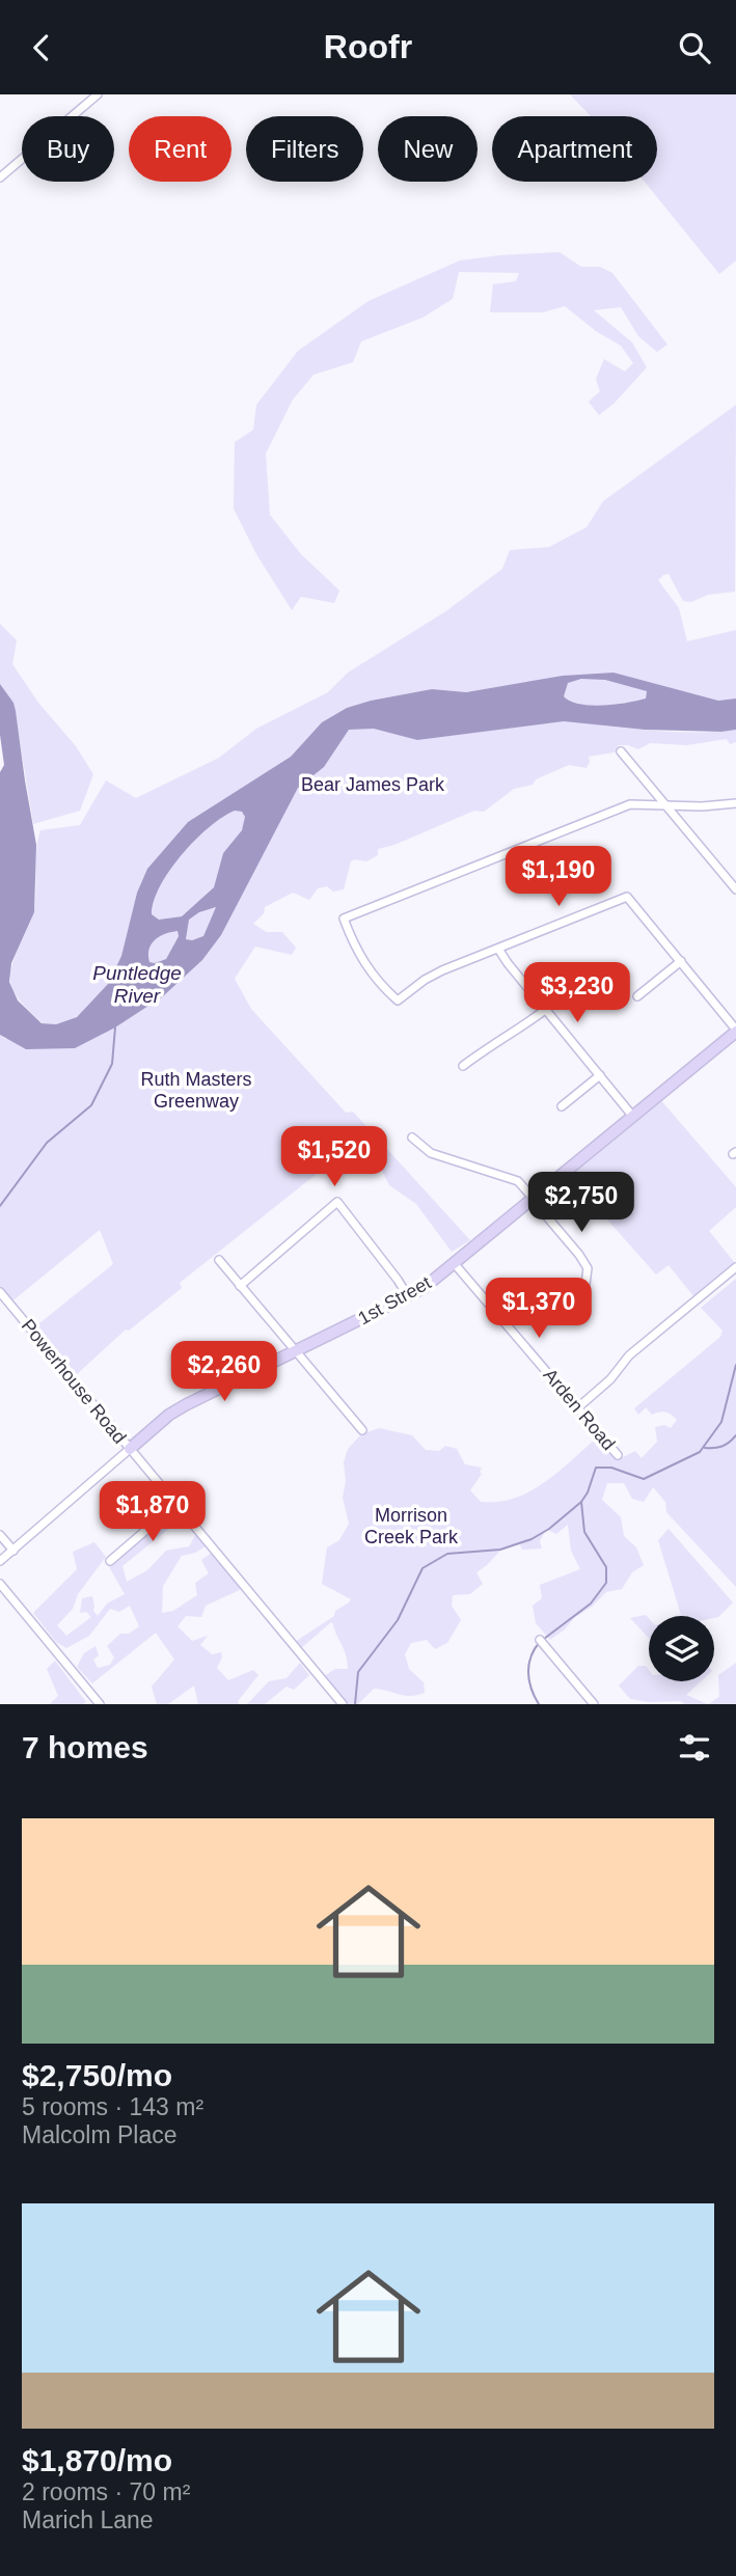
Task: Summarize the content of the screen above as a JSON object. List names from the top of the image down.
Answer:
{
  "streets": {
    "street": ["1st Street", "Powerhouse Road", "Arden Road"]
  },
  "crossings": [
    ["1st Street", "Powerhouse Road"],
    ["1st Street", "Arden Road"]
  ],
  "water": ["Puntledge River"],
  "parks": ["Bear James Park", "Ruth Masters Greenway", "Morrison Creek Park"],
  "page": {
    "header": "Roofr",
    "chip": [
      "Buy",
      "Rent",
      "Filters",
      "New",
      "Apartment"
    ],
    "price": [
      "$1,190",
      "$3,230",
      "$1,520",
      "$2,750",
      "$1,370",
      "$2,260",
      "$1,870"
    ],
    "heading": "7 homes",
    "list": [
      {
        "name": "$2,750/mo",
        "note": "5 rooms · 143 m² · Malcolm Place"
      },
      {
        "name": "$1,870/mo",
        "note": "2 rooms · 70 m² · Marich Lane"
      }
    ]
  }
}
